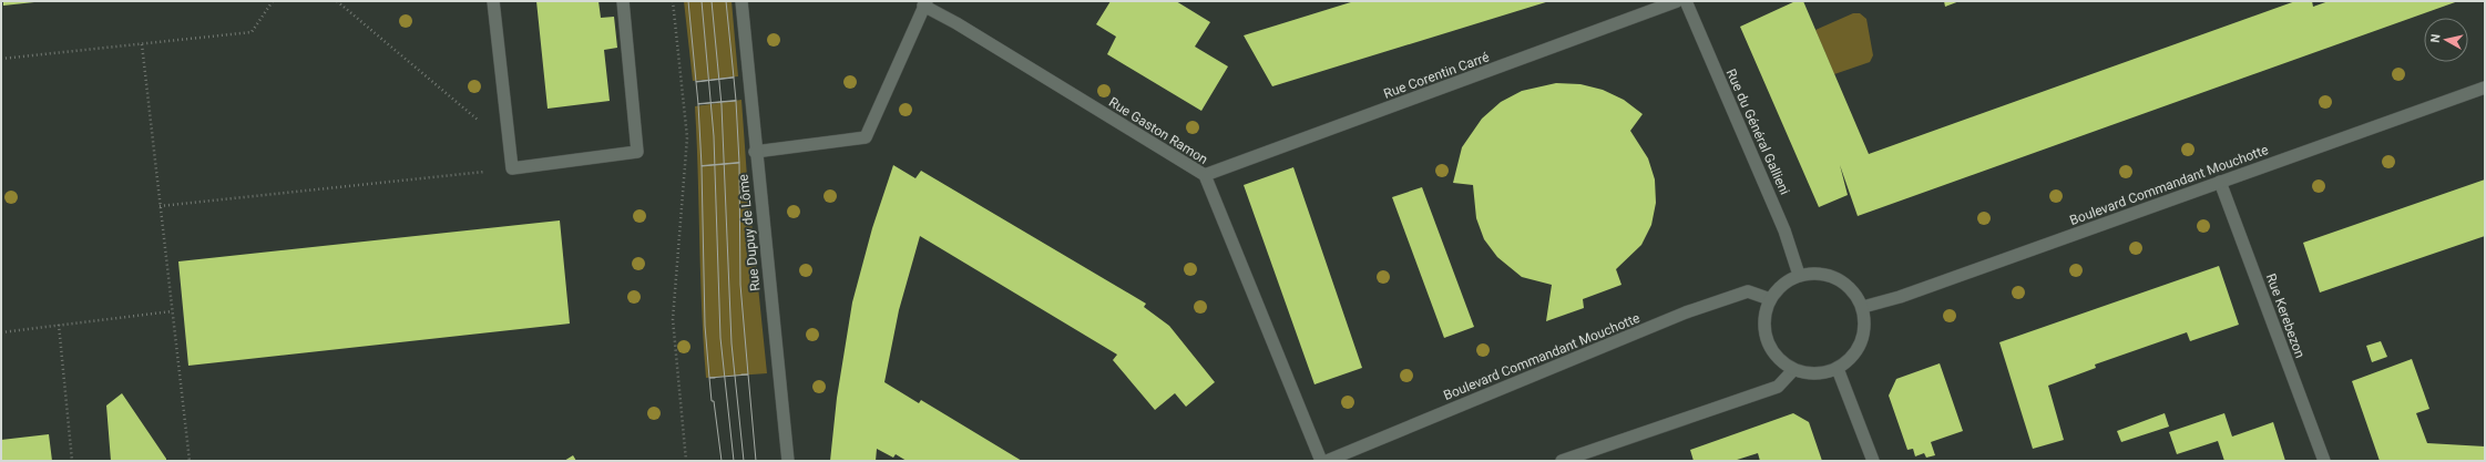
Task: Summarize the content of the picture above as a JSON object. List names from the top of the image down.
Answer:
{
  "streets": {
    "street": [
      "Rue Corentin Carré",
      "Rue Gaston Ramon",
      "Rue du Général Gallieni",
      "Boulevard Commandant Mouchotte",
      "Rue Dupuy de Lôme",
      "Rue Kerebezon"
    ]
  },
  "crossings": [
    ["Rue Corentin Carré", "Rue Gaston Ramon"],
    ["Rue du Général Gallieni", "Boulevard Commandant Mouchotte"],
    ["Boulevard Commandant Mouchotte", "Rue Kerebezon"]
  ],
  "north": "left"
}
